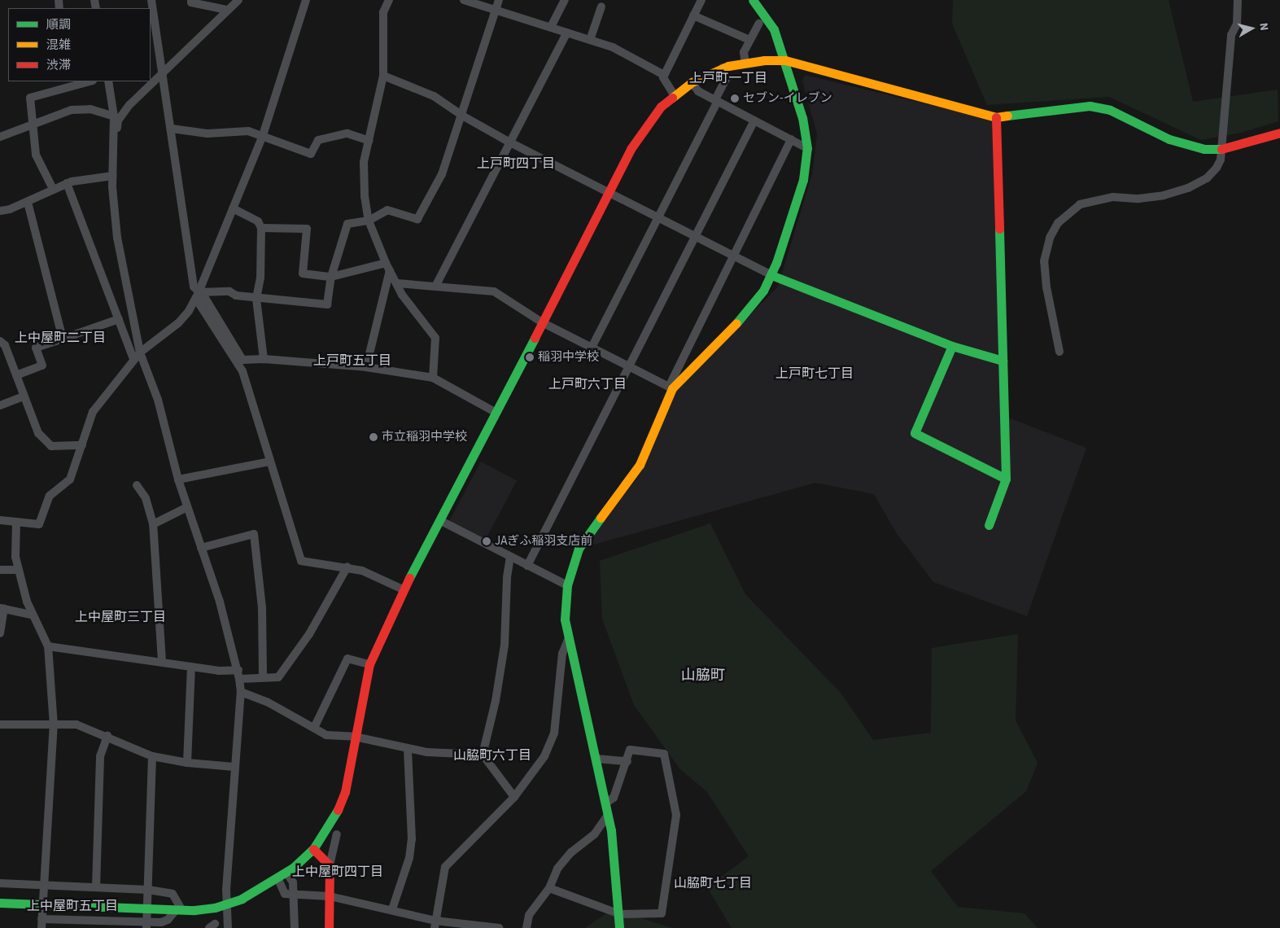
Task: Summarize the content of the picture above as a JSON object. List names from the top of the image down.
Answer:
{
  "districts": [
    "上戸町一丁目",
    "上戸町四丁目",
    "上中屋町二丁目",
    "上戸町五丁目",
    "上戸町七丁目",
    "上戸町六丁目",
    "上中屋町三丁目",
    "山脇町",
    "山脇町六丁目",
    "上中屋町四丁目",
    "山脇町七丁目",
    "上中屋町五丁目"
  ],
  "places": [
    "セブン-イレブン",
    "稲羽中学校",
    "市立稲羽中学校",
    "JAぎふ稲羽支店前"
  ],
  "legend": ["順調", "混雑", "渋滞"],
  "north": "right"
}
